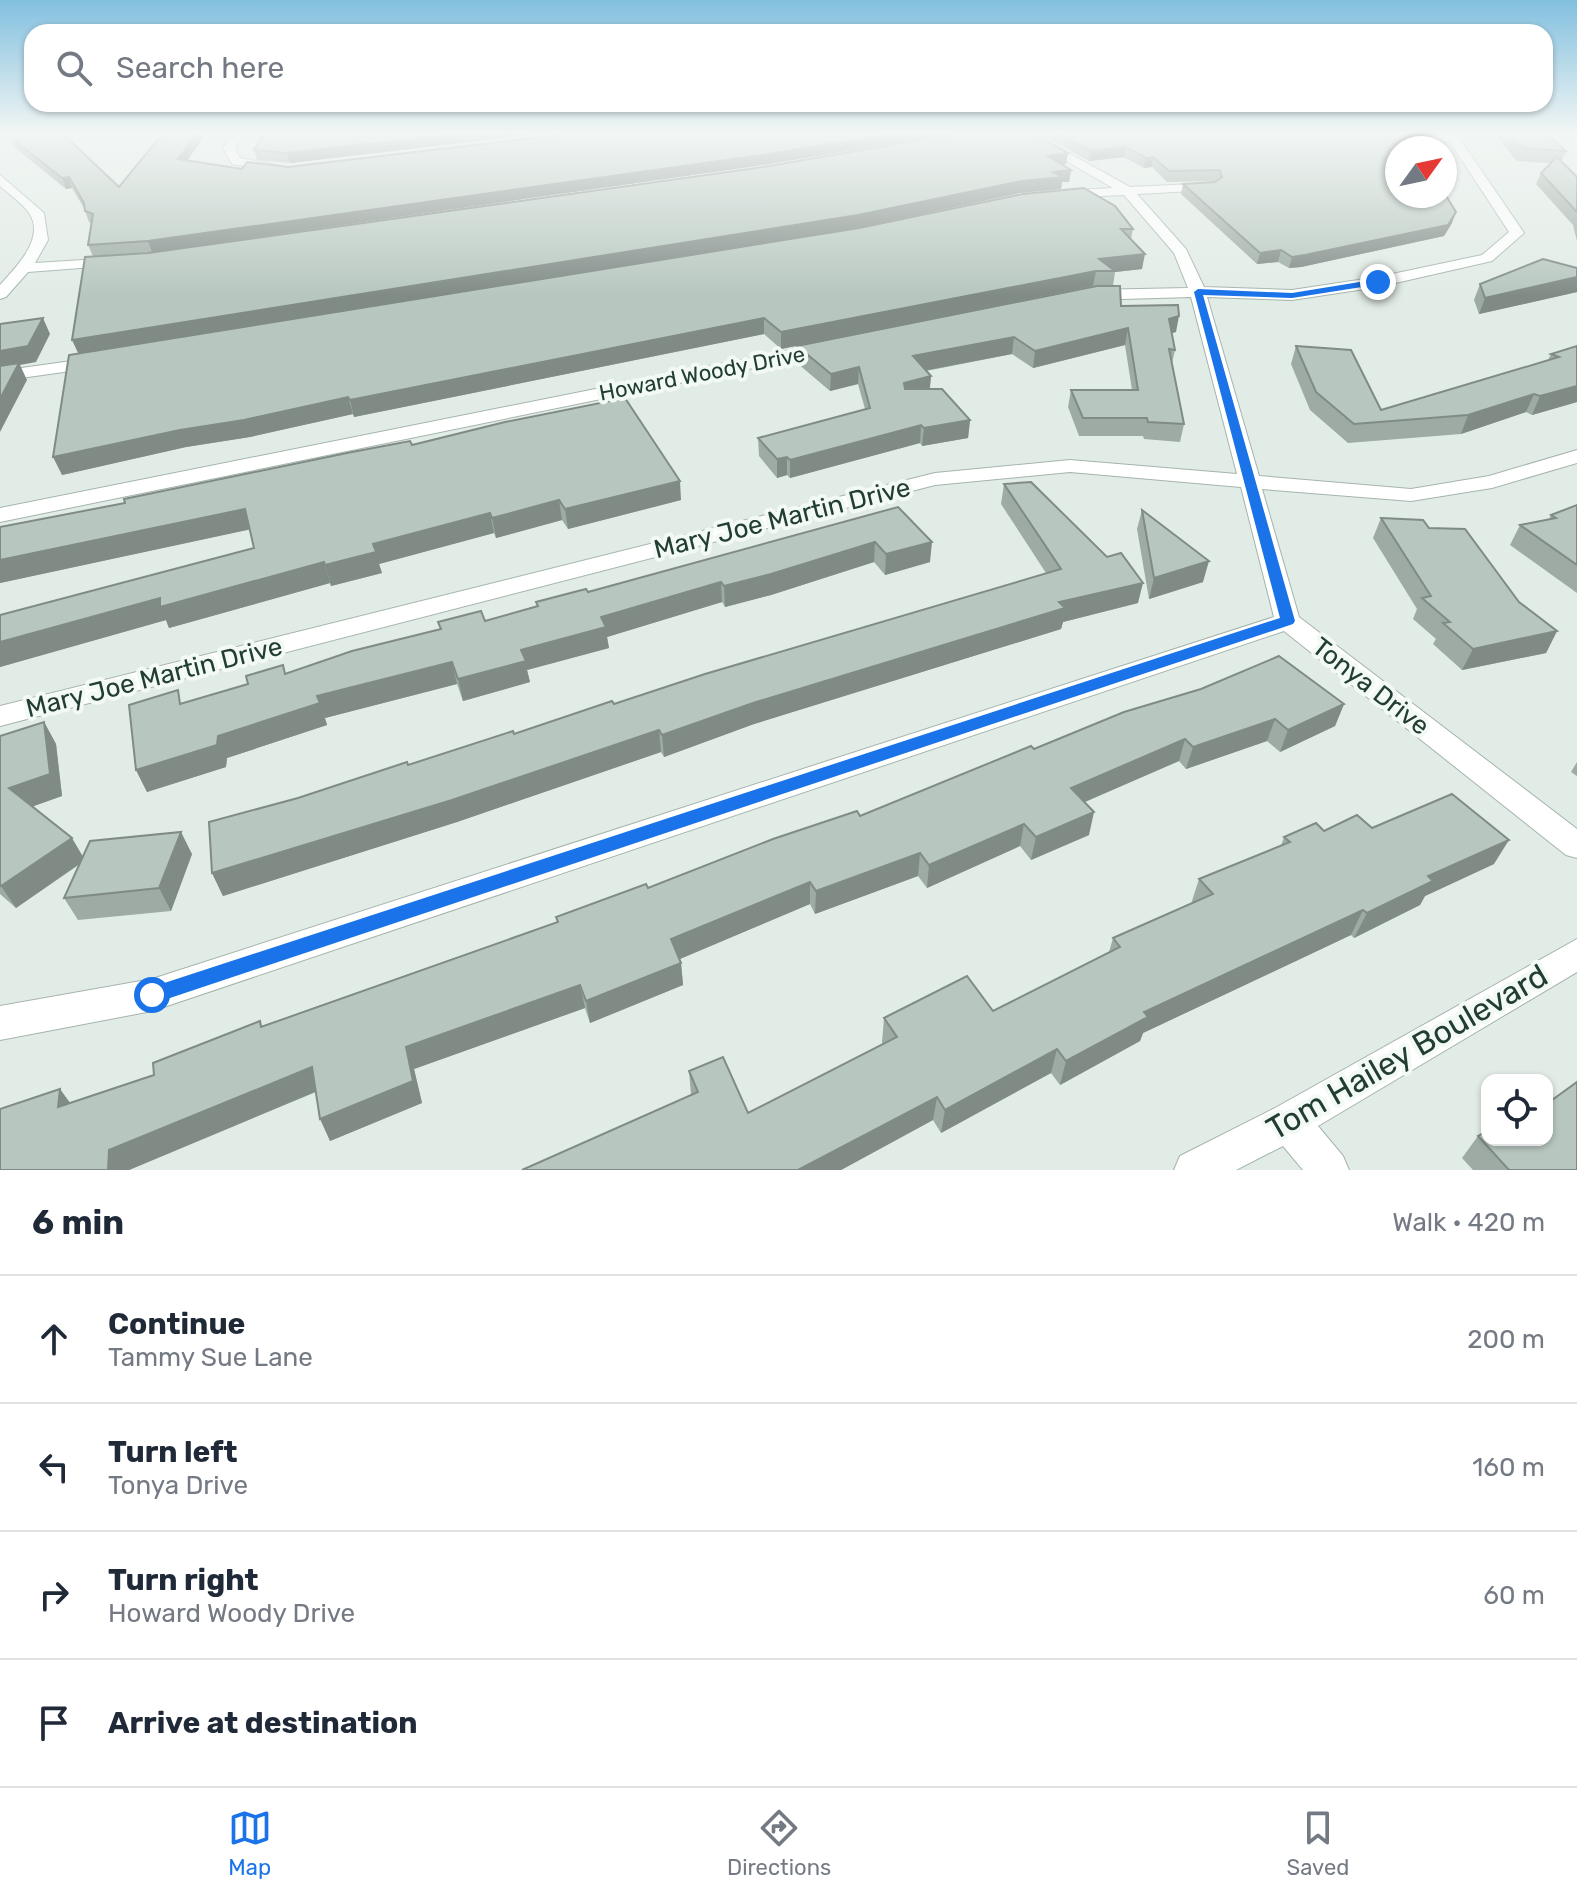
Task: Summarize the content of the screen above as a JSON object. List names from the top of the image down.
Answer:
{
  "streets": {
    "street": [
      "Howard Woody Drive",
      "Mary Joe Martin Drive",
      "Tonya Drive",
      "Tom Hailey Boulevard"
    ]
  },
  "crossings": [
    ["Mary Joe Martin Drive", "Tonya Drive"]
  ],
  "north": "top right",
  "page": {
    "search": "Search here",
    "heading": ["6 min", "Walk · 420 m"],
    "list": [
      ["Continue", "Tammy Sue Lane", "200 m"],
      ["Turn left", "Tonya Drive", "160 m"],
      ["Turn right", "Howard Woody Drive", "60 m"],
      "Arrive at destination"
    ],
    "nav": ["Map", "Directions", "Saved"]
  }
}
